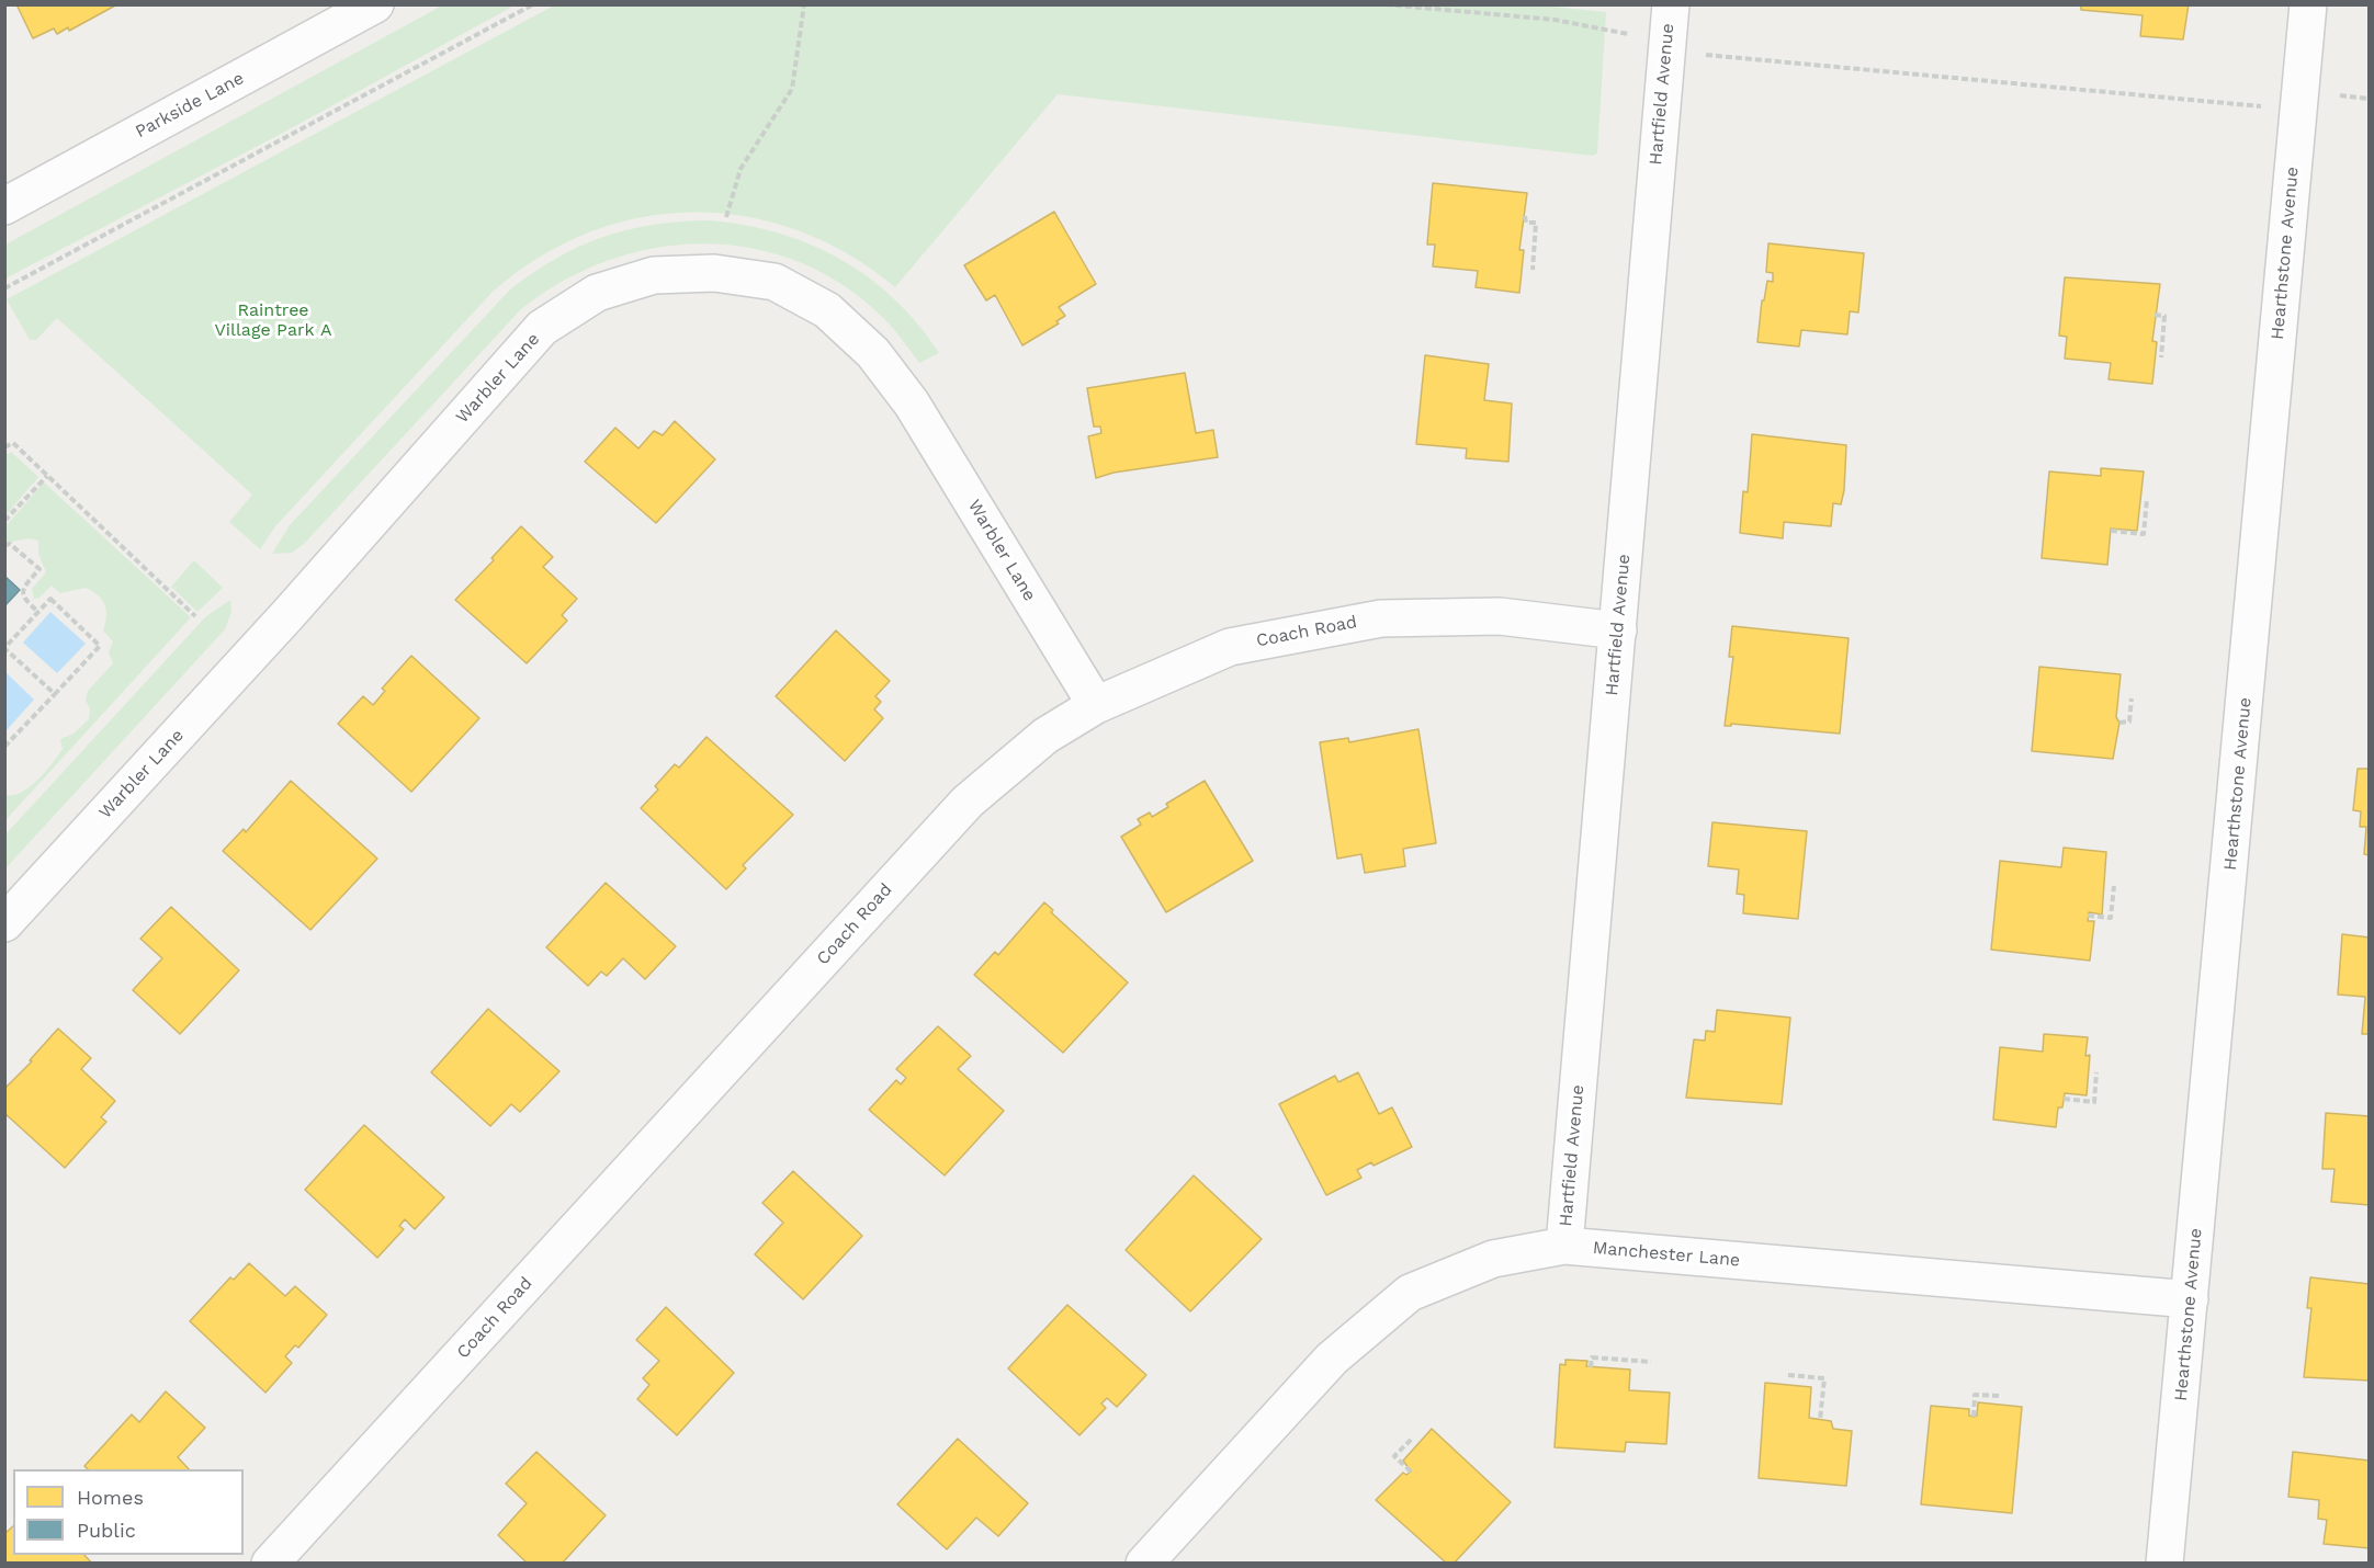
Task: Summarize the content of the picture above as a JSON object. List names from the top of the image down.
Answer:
{
  "streets": {
    "street": [
      "Hartfield Avenue",
      "Parkside Lane",
      "Hearthstone Avenue",
      "Warbler Lane",
      "Coach Road",
      "Manchester Lane"
    ]
  },
  "crossings": [
    ["Hartfield Avenue", "Coach Road"],
    ["Hartfield Avenue", "Manchester Lane"],
    ["Hearthstone Avenue", "Manchester Lane"],
    ["Warbler Lane", "Coach Road"]
  ],
  "parks": ["Raintree Village Park A"],
  "legend": ["Homes", "Public"]
}
